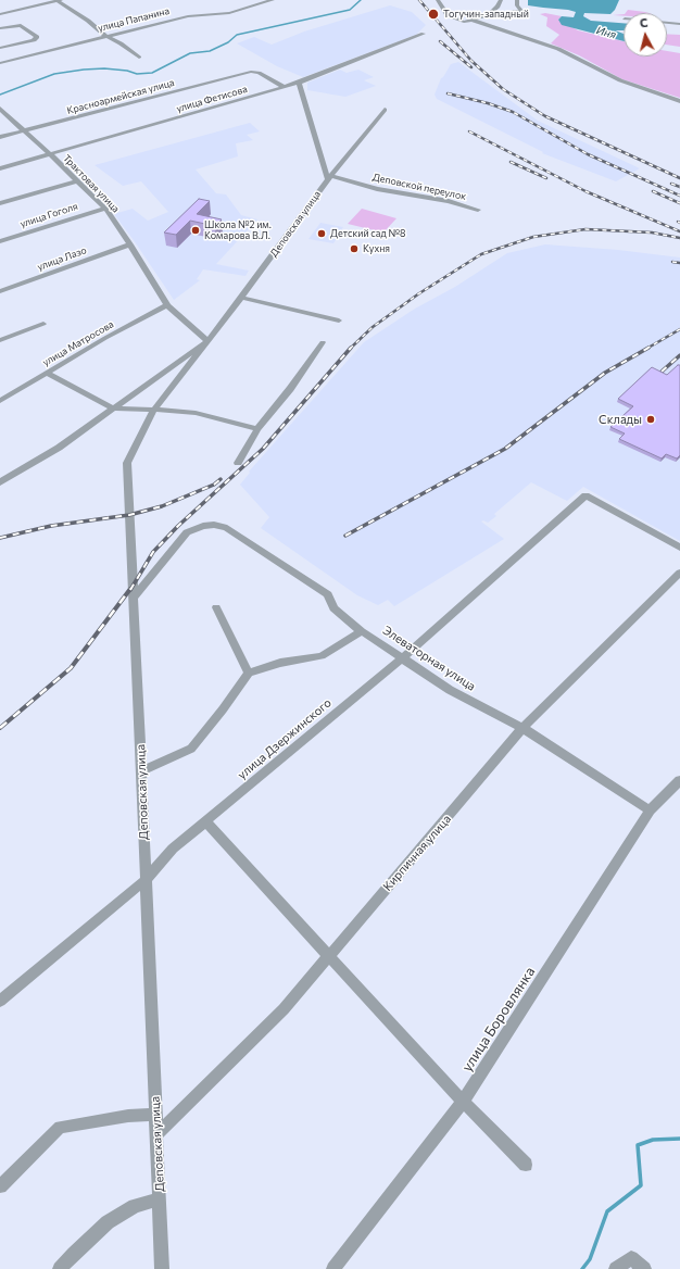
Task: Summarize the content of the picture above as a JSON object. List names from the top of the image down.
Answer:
{
  "streets": {
    "street": [
      "улица Папанина",
      "Красноармейская улица",
      "улица Фетисова",
      "Трактовая улица",
      "Деповской переулок",
      "улица Гоголя",
      "Деповская улица",
      "улица Лазо",
      "улица Матросова",
      "Элеваторная улица",
      "улица Дзержинского",
      "Кирпичная улица",
      "улица Боровлянка"
    ]
  },
  "crossings": [
    ["Красноармейская улица", "улица Фетисова"],
    ["Красноармейская улица", "Трактовая улица"],
    ["улица Фетисова", "Трактовая улица"],
    ["Трактовая улица", "улица Гоголя"],
    ["Трактовая улица", "Деповская улица"],
    ["Трактовая улица", "улица Лазо"],
    ["Трактовая улица", "улица Матросова"],
    ["Деповской переулок", "Деповская улица"],
    ["Деповская улица", "Элеваторная улица"],
    ["Деповская улица", "улица Дзержинского"],
    ["Деповская улица", "Кирпичная улица"],
    ["Элеваторная улица", "улица Дзержинского"],
    ["Элеваторная улица", "Кирпичная улица"],
    ["Элеваторная улица", "улица Боровлянка"]
  ],
  "water": ["Иня"],
  "places": [
    "Тогучин-западный",
    "Школа №2 им. Комарова В.Л.",
    "Детский сад №8",
    "Кухня",
    "Склады"
  ],
  "north": "top"
}
